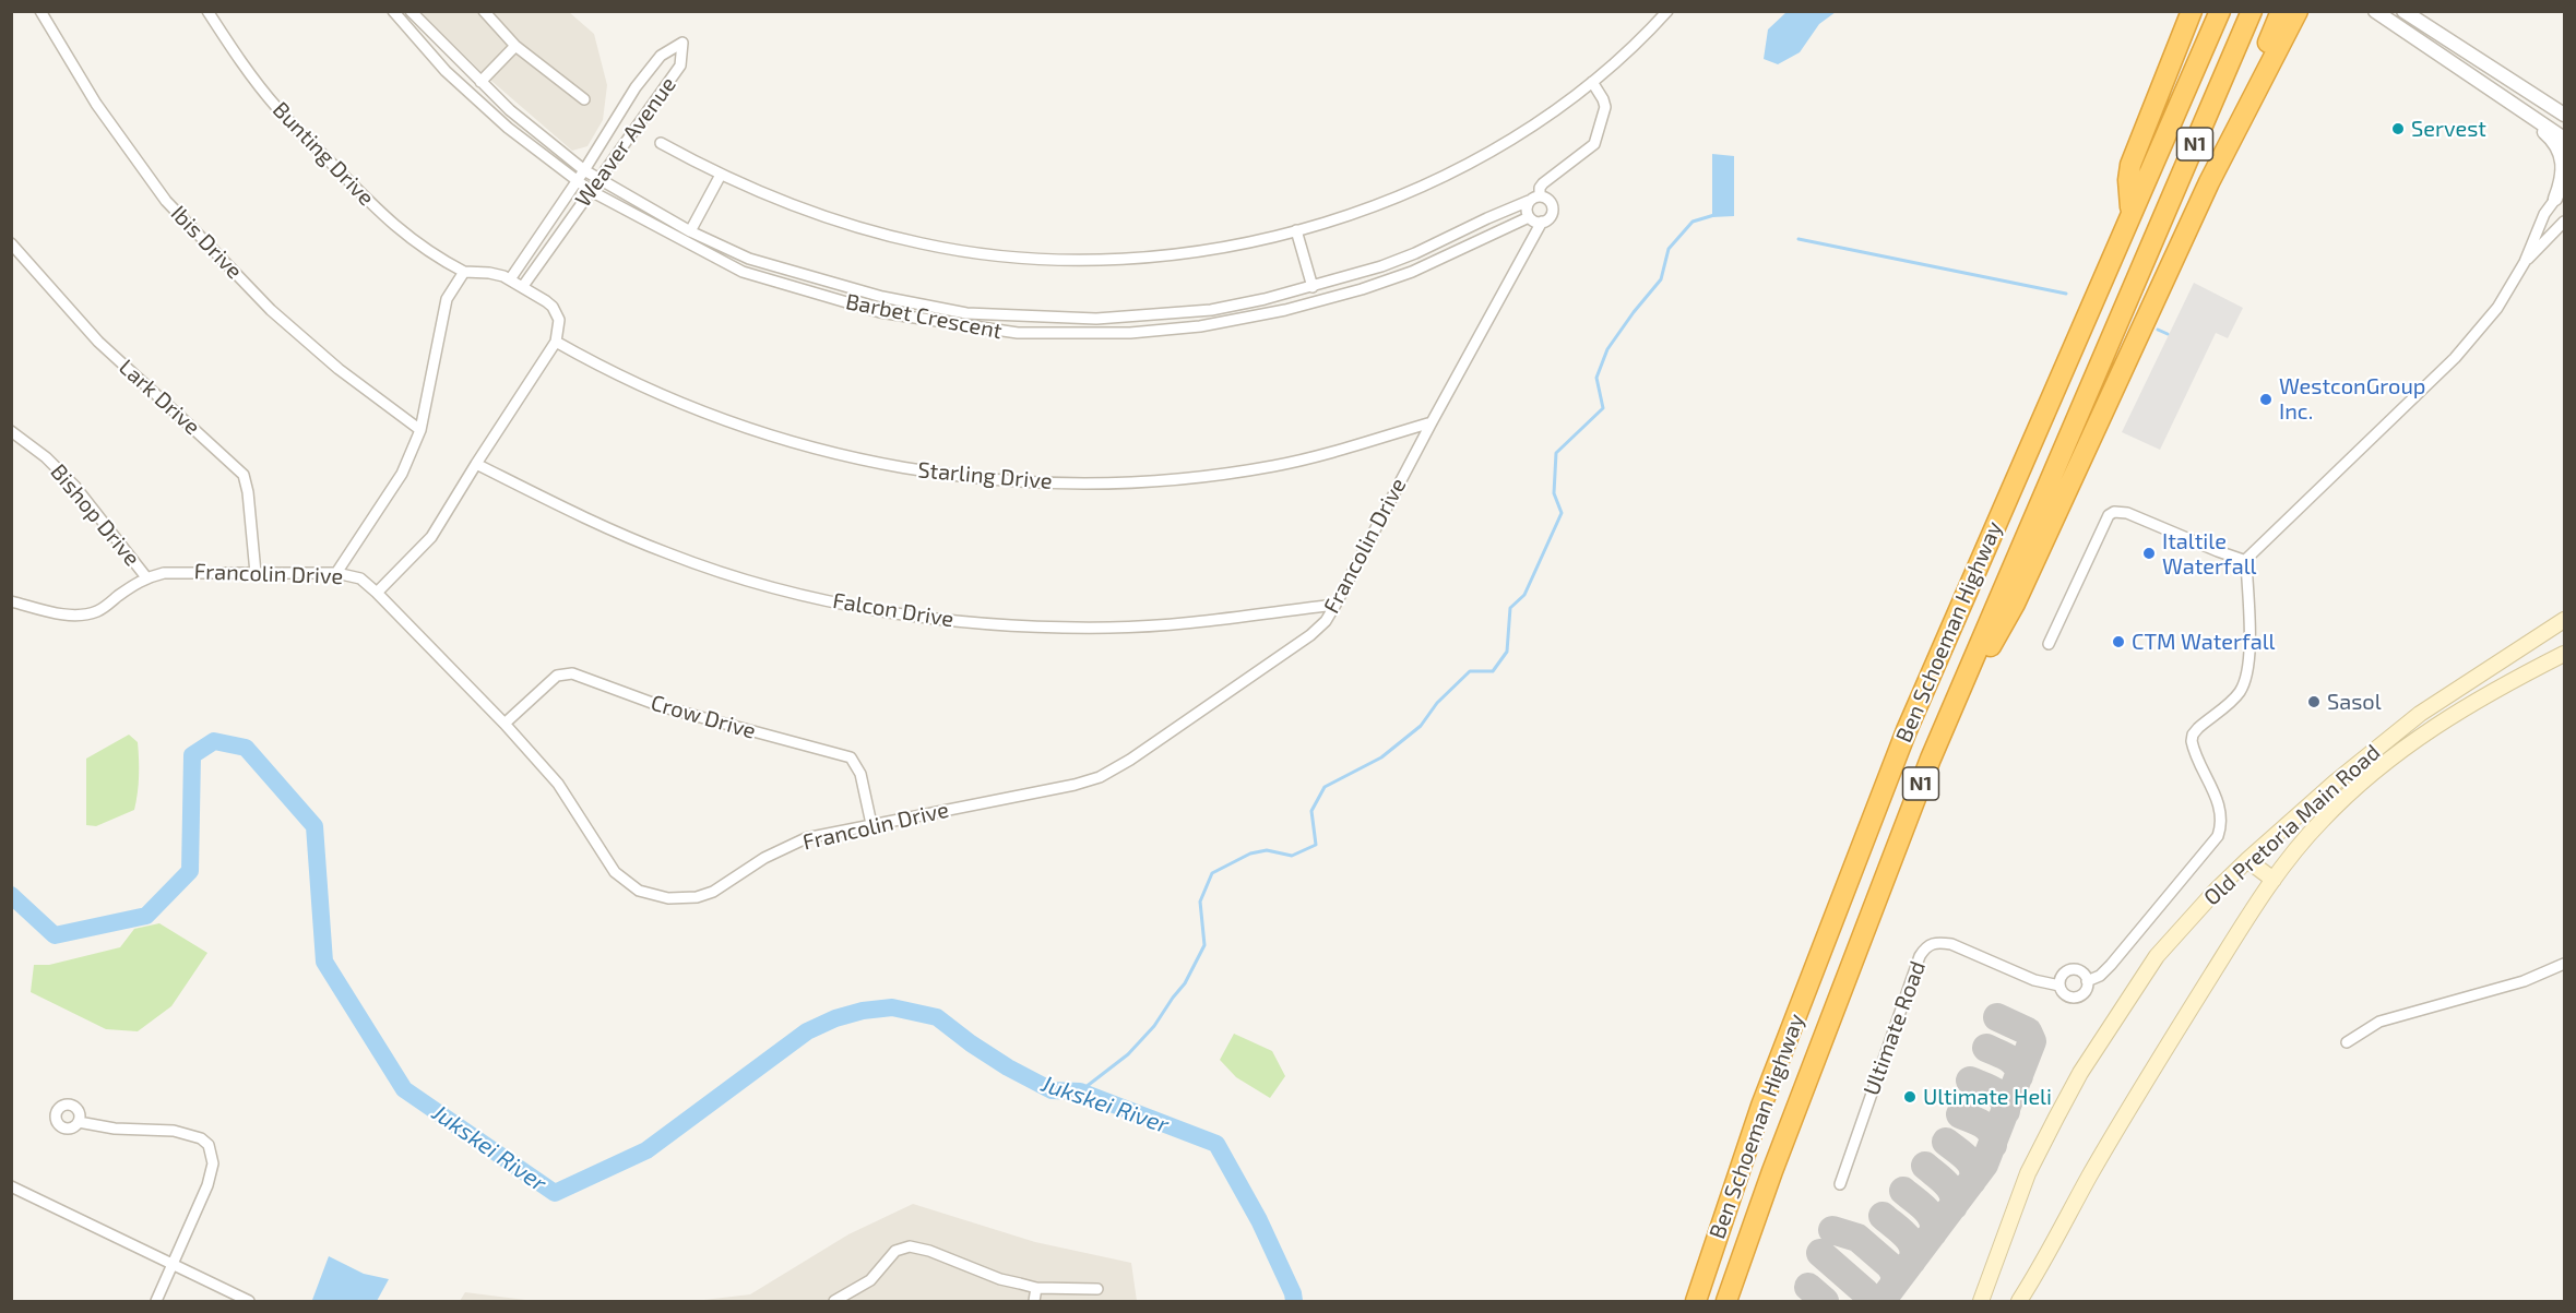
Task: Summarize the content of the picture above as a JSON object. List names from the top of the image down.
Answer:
{
  "streets": {
    "highway": ["N1", "Ben Schoeman Highway"],
    "main road": ["Old Pretoria Main Road"],
    "street": [
      "Weaver Avenue",
      "Bunting Drive",
      "Ibis Drive",
      "Barbet Crescent",
      "Lark Drive",
      "Starling Drive",
      "Bishop Drive",
      "Francolin Drive",
      "Falcon Drive",
      "Crow Drive",
      "Ultimate Road"
    ]
  },
  "crossings": [
    ["Weaver Avenue", "Barbet Crescent"],
    ["Barbet Crescent", "Francolin Drive"],
    ["Lark Drive", "Francolin Drive"],
    ["Starling Drive", "Francolin Drive"],
    ["Bishop Drive", "Francolin Drive"],
    ["Francolin Drive", "Falcon Drive"],
    ["Francolin Drive", "Crow Drive"]
  ],
  "water": ["Jukskei River"],
  "places": [
    "Servest",
    "WestconGroup Inc.",
    "Italtile Waterfall",
    "CTM Waterfall",
    "Sasol",
    "Ultimate Heli"
  ]
}
